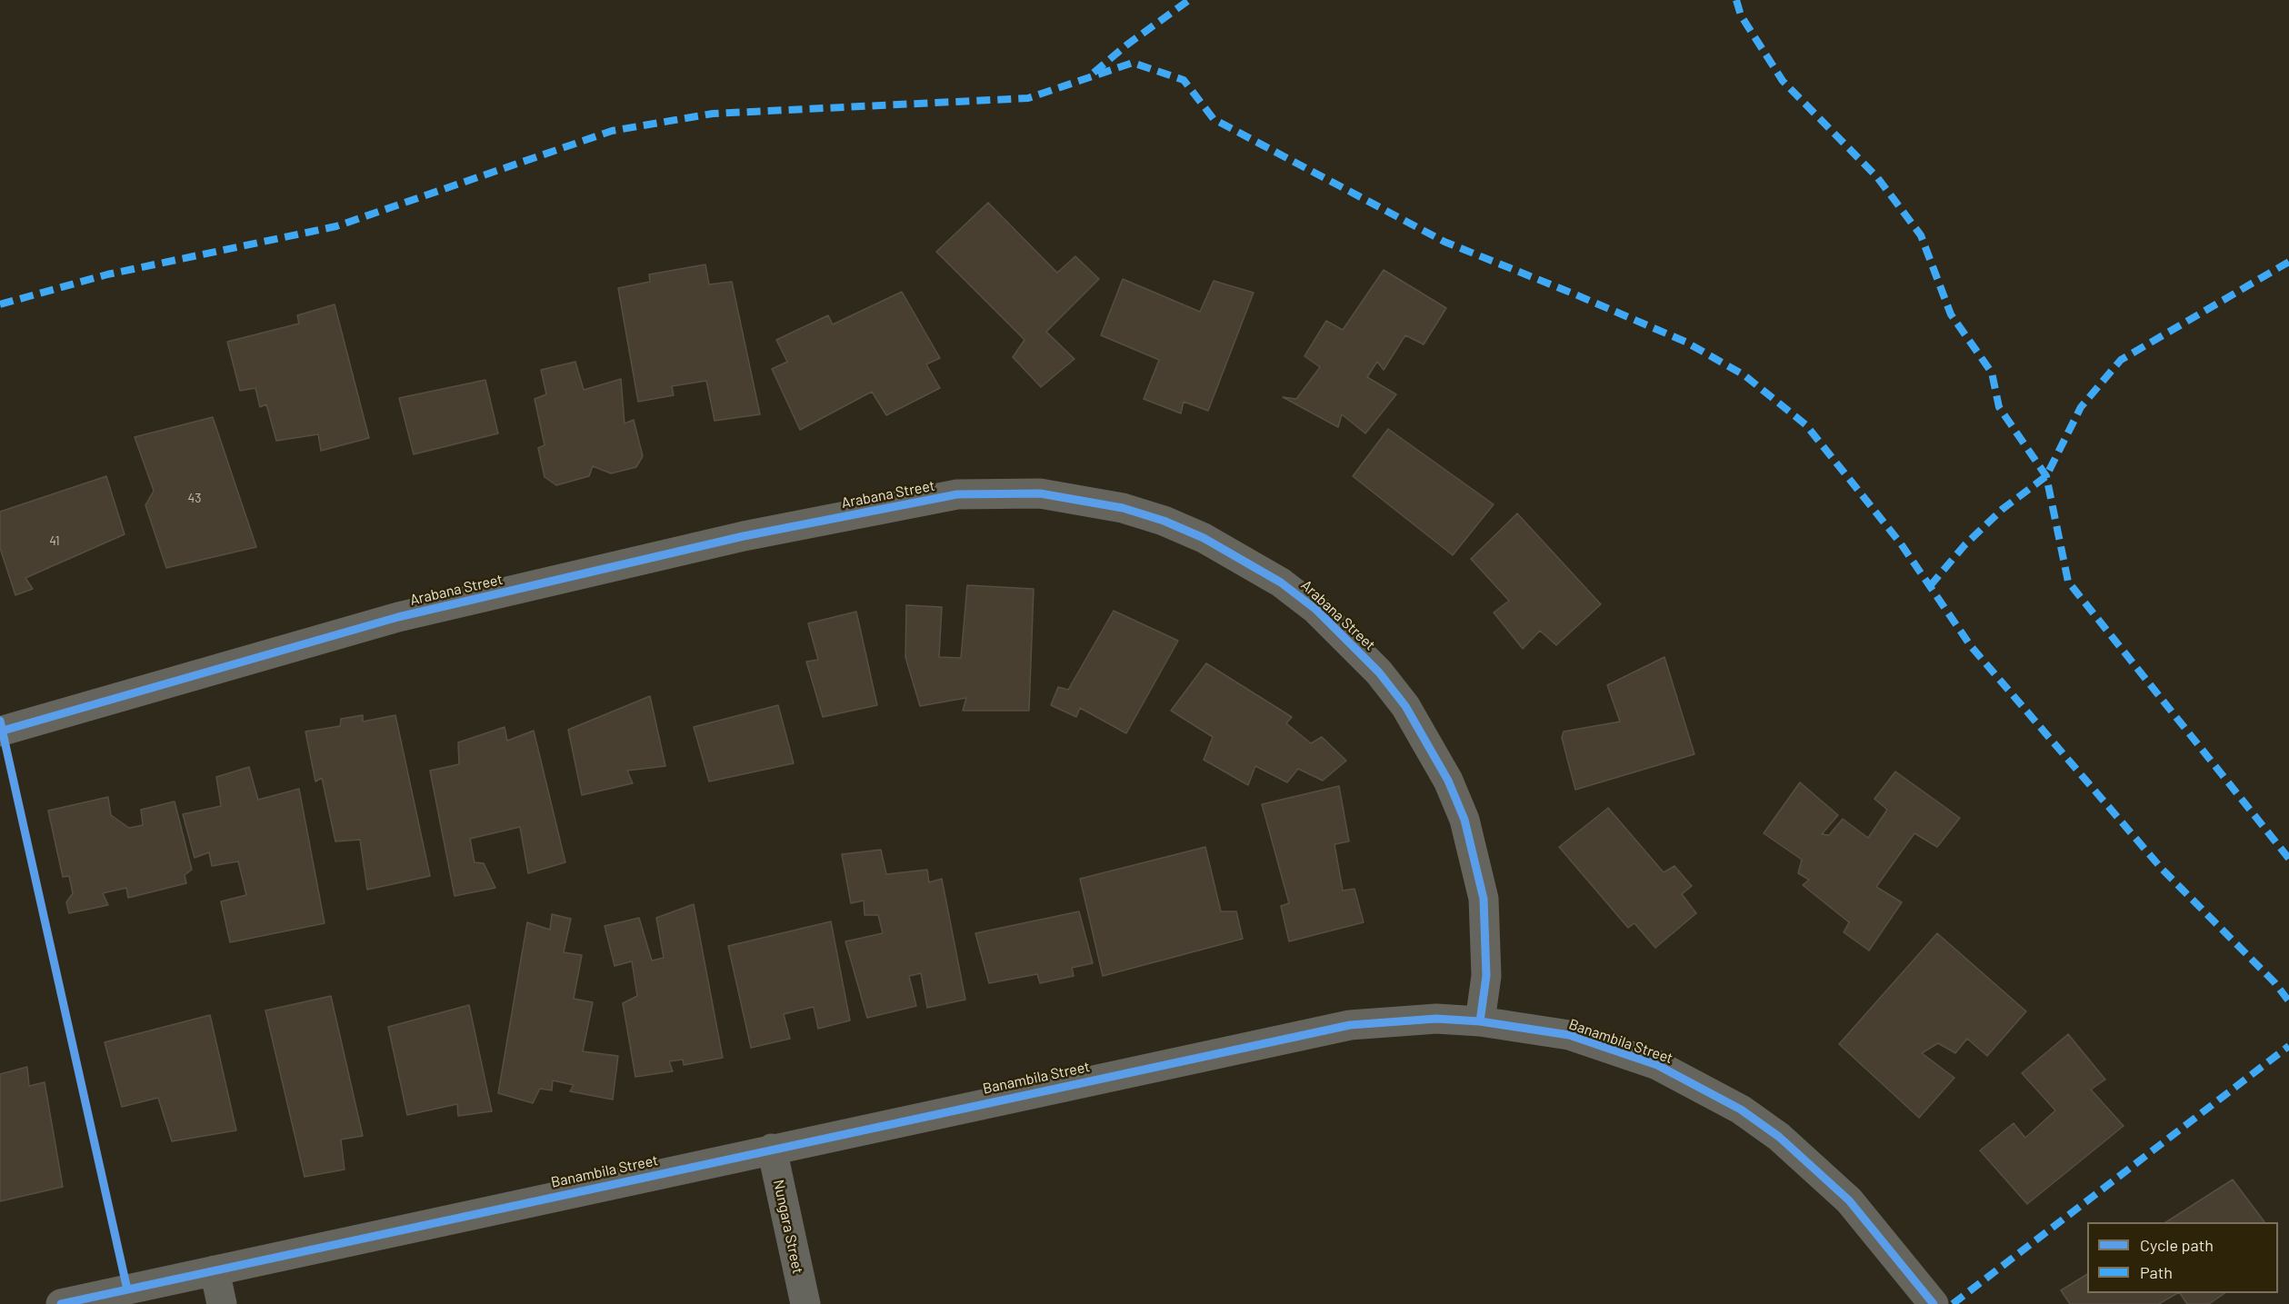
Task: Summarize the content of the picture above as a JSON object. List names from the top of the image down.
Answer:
{
  "streets": {
    "street": ["Arabana Street", "Banambila Street", "Nungara Street"]
  },
  "crossings": [
    ["Arabana Street", "Banambila Street"],
    ["Banambila Street", "Nungara Street"]
  ],
  "house_numbers": ["43", "41"],
  "legend": ["Cycle path", "Path"]
}
